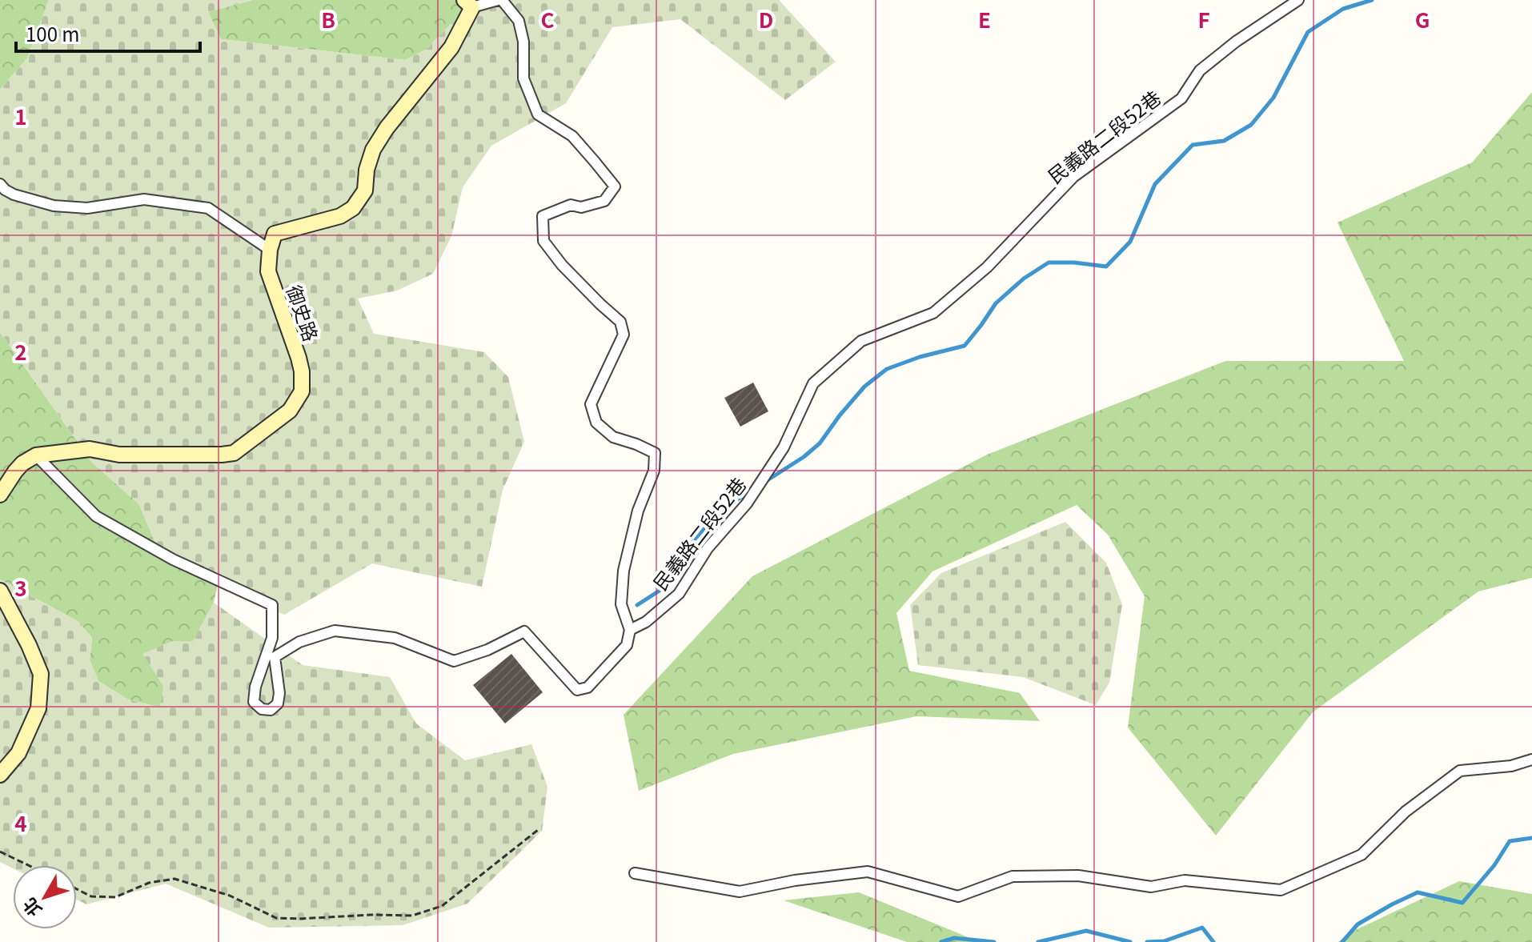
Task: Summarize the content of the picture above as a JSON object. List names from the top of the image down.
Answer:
{
  "streets": {
    "street": ["民義路二段52巷", "御史路"]
  },
  "scale_bar": "100 m",
  "north": "bottom left",
  "grid": {
    "columns": [
      "B",
      "C",
      "D",
      "E",
      "F",
      "G"
    ],
    "rows": [
      "1",
      "2",
      "3",
      "4"
    ]
  }
}
